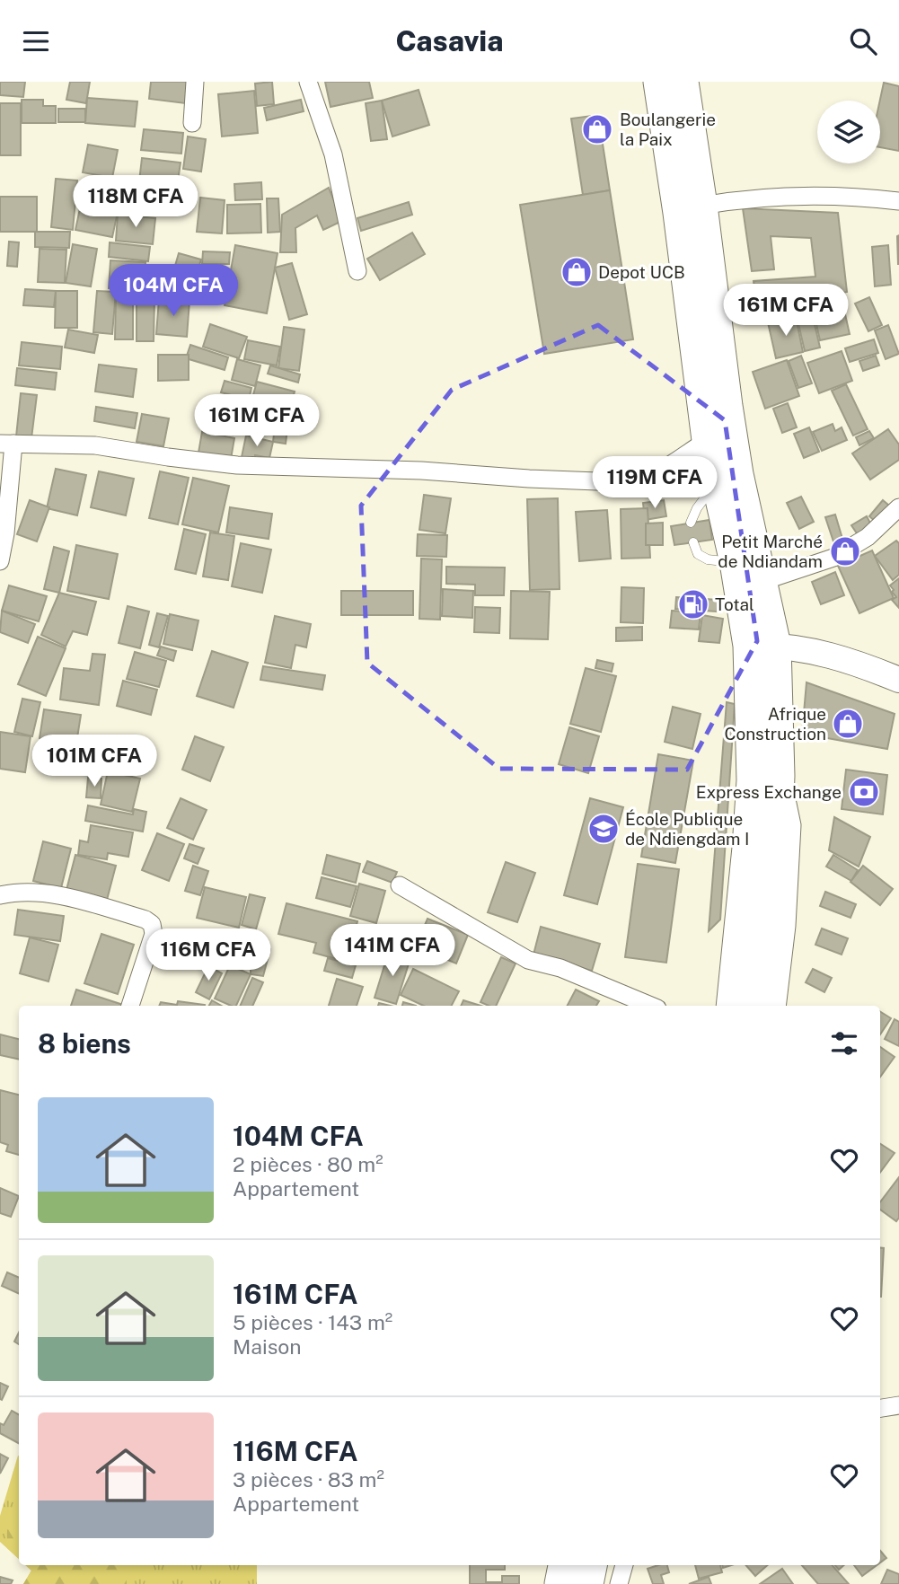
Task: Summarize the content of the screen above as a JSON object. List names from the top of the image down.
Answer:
{
  "places": {
    "shop": [
      "Boulangerie la Paix",
      "Depot UCB",
      "Petit Marché de Ndiandam",
      "Afrique Construction"
    ],
    "fuel station": ["Total"],
    "bank": ["Express Exchange"],
    "school or university": ["École Publique de Ndiengdam I"]
  },
  "page": {
    "header": "Casavia",
    "price": [
      "118M CFA",
      "104M CFA",
      "161M CFA",
      "161M CFA",
      "119M CFA",
      "101M CFA",
      "141M CFA",
      "116M CFA"
    ],
    "heading": "8 biens",
    "list": [
      {
        "name": "104M CFA",
        "note": "2 pièces · 80 m² · Appartement"
      },
      {
        "name": "161M CFA",
        "note": "5 pièces · 143 m² · Maison"
      },
      {
        "name": "116M CFA",
        "note": "3 pièces · 83 m² · Appartement"
      }
    ]
  }
}
